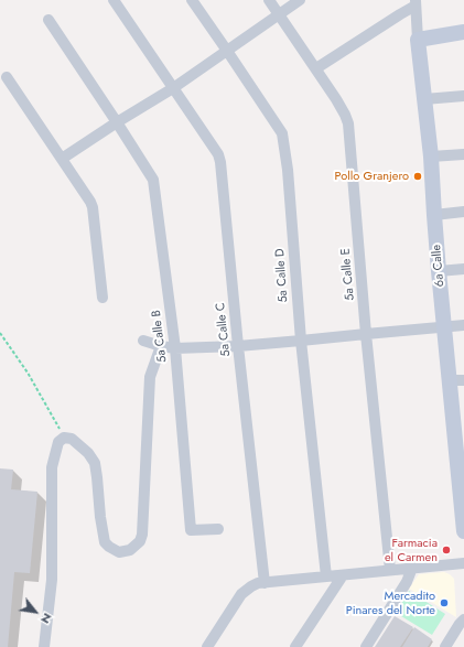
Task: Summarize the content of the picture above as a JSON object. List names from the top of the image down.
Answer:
{
  "streets": {
    "street": [
      "6a Calle",
      "5a Calle E",
      "5a Calle D",
      "5a Calle C",
      "5a Calle B"
    ]
  },
  "places": ["Pollo Granjero", "Farmacia el Carmen", "Mercadito Pinares del Norte"],
  "north": "bottom right"
}
